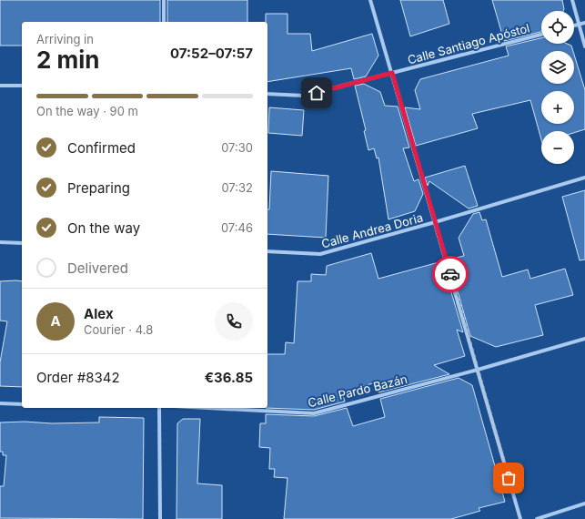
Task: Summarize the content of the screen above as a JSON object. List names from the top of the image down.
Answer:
{
  "streets": {
    "street": ["Calle Santiago Apóstol", "Calle Andrea Doria", "Calle Pardo Bazán"]
  },
  "page": {
    "map_buttons": ["+", "−"],
    "heading": ["2 min", "Arriving in", "07:52–07:57"],
    "panel": [
      "Alex",
      "Courier · 4.8",
      "Order #8342",
      "€36.85"
    ],
    "bar": "On the way · 90 m",
    "list": [
      ["Confirmed", "07:30"],
      ["Preparing", "07:32"],
      ["On the way", "07:46"],
      "Delivered"
    ],
    "round": "A"
  }
}
